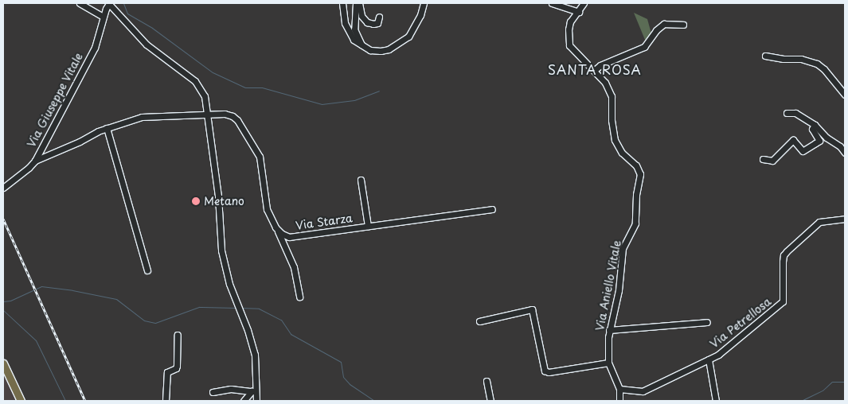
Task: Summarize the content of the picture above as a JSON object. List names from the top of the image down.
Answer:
{
  "streets": {
    "street": [
      "Via Giuseppe Vitale",
      "Via Starza",
      "Via Aniello Vitale",
      "Via Petrellosa"
    ]
  },
  "crossings": [
    ["Via Aniello Vitale", "Via Petrellosa"]
  ],
  "districts": ["SANTA ROSA"],
  "places": ["Metano"]
}
